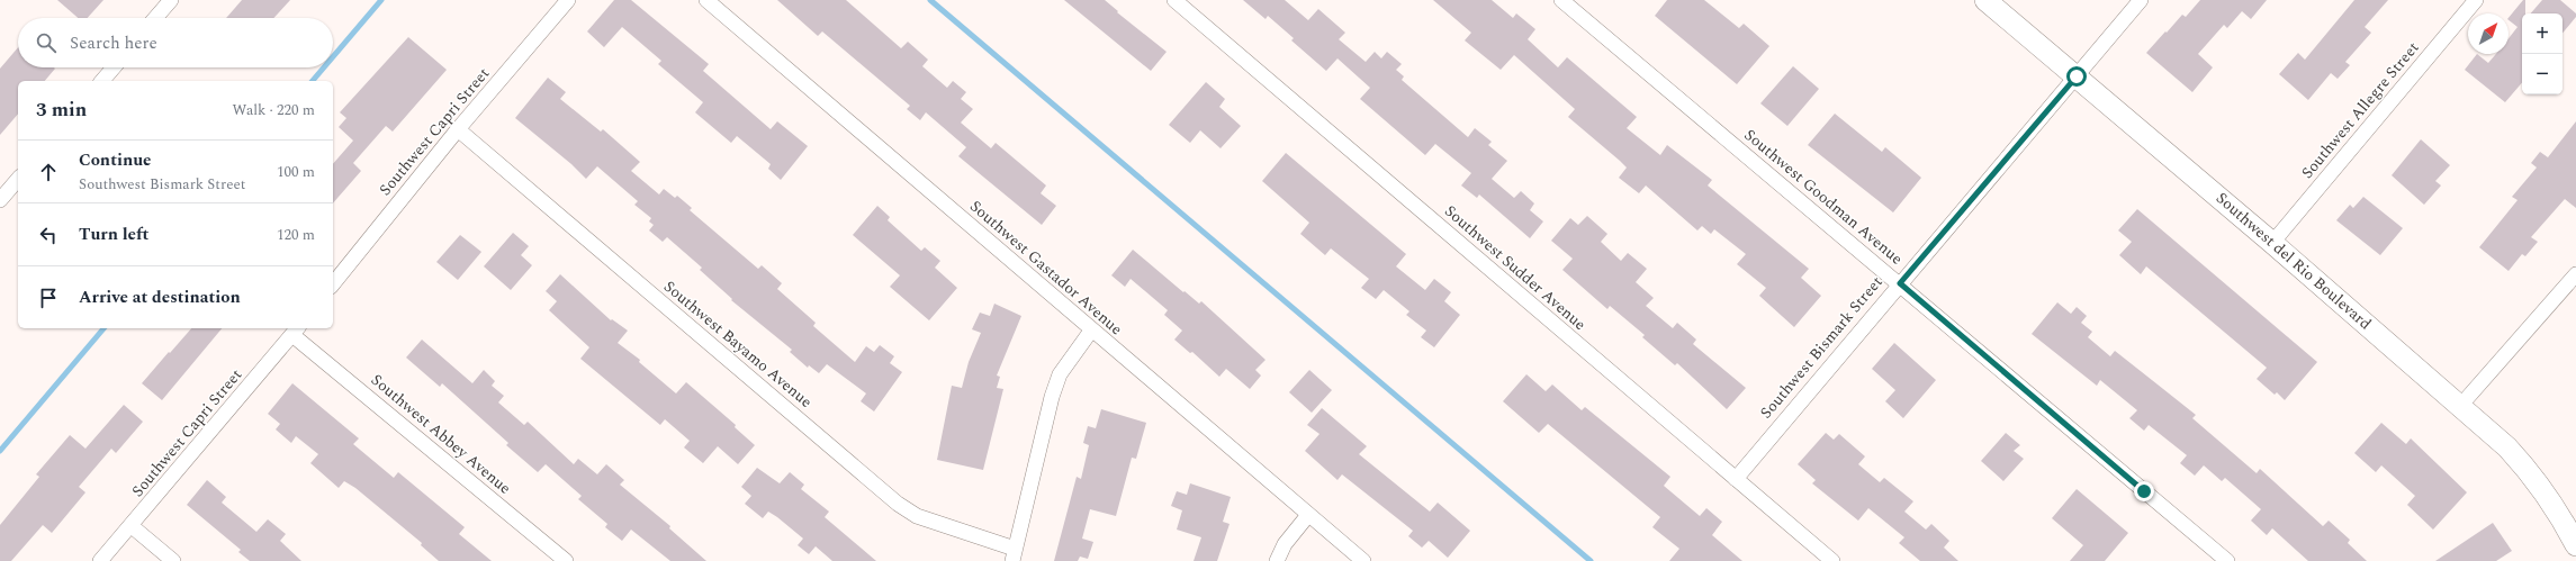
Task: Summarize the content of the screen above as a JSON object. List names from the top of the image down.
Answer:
{
  "streets": {
    "street": [
      "Southwest Allegre Street",
      "Southwest Capri Street",
      "Southwest Goodman Avenue",
      "Southwest del Rio Boulevard",
      "Southwest Gastador Avenue",
      "Southwest Sudder Avenue",
      "Southwest Bayamo Avenue",
      "Southwest Bismark Street",
      "Southwest Abbey Avenue"
    ]
  },
  "crossings": [
    ["Southwest Allegre Street", "Southwest del Rio Boulevard"],
    ["Southwest Capri Street", "Southwest Bayamo Avenue"],
    ["Southwest Capri Street", "Southwest Abbey Avenue"],
    ["Southwest Goodman Avenue", "Southwest Bismark Street"],
    ["Southwest del Rio Boulevard", "Southwest Bismark Street"],
    ["Southwest Sudder Avenue", "Southwest Bismark Street"]
  ],
  "north": "top right",
  "page": {
    "map_buttons": ["+", "−"],
    "search": "Search here",
    "heading": ["3 min", "Walk · 220 m"],
    "list": [
      ["Continue", "Southwest Bismark Street", "100 m"],
      ["Turn left", "120 m"],
      "Arrive at destination"
    ]
  }
}
